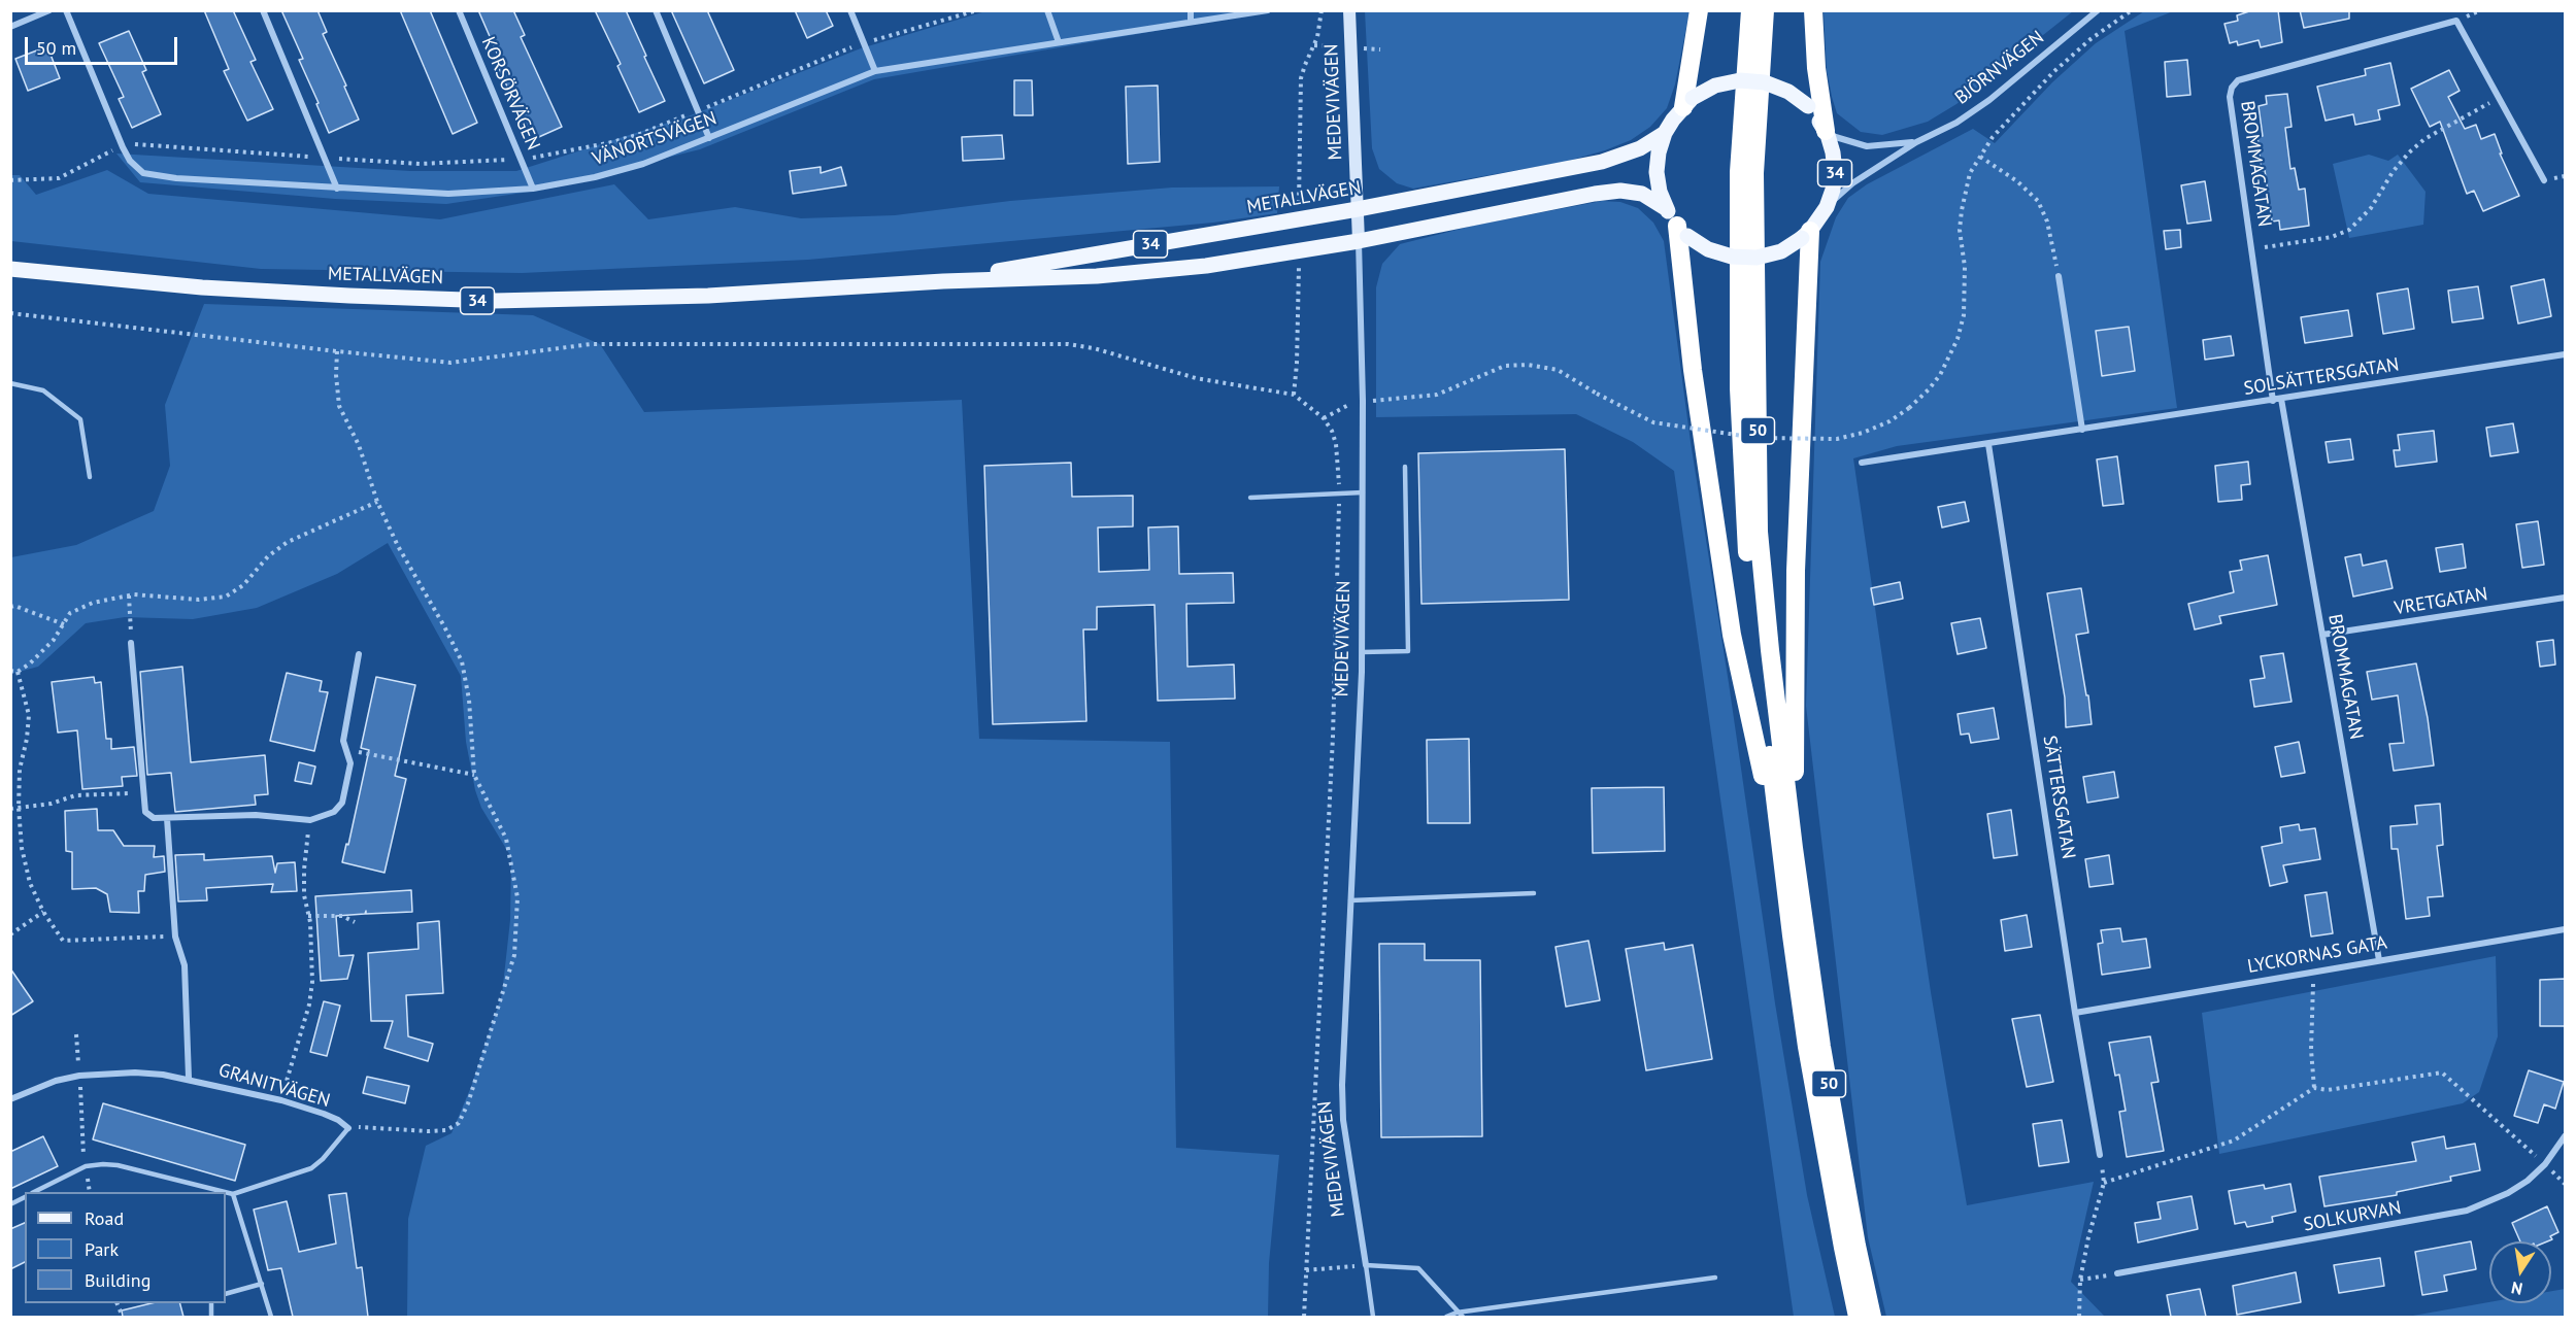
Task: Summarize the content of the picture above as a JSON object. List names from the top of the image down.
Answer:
{
  "streets": {
    "highway": ["50"],
    "main road": ["34", "METALLVÄGEN"],
    "street": [
      "BJÖRNVÄGEN",
      "KORSÖRVÄGEN",
      "MEDEVIVÄGEN",
      "VÄNORTSVÄGEN",
      "BROMMAGATAN",
      "SOLSÄTTERSGATAN",
      "VRETGATAN",
      "SÄTTERSGATAN",
      "LYCKORNAS GATA",
      "GRANITVÄGEN",
      "SOLKURVAN"
    ]
  },
  "crossings": [
    ["BJÖRNVÄGEN", "34"],
    ["BJÖRNVÄGEN", "METALLVÄGEN"],
    ["KORSÖRVÄGEN", "VÄNORTSVÄGEN"],
    ["MEDEVIVÄGEN", "METALLVÄGEN"],
    ["BROMMAGATAN", "SOLSÄTTERSGATAN"],
    ["BROMMAGATAN", "VRETGATAN"],
    ["BROMMAGATAN", "LYCKORNAS GATA"],
    ["34", "METALLVÄGEN"],
    ["SOLSÄTTERSGATAN", "SÄTTERSGATAN"],
    ["SÄTTERSGATAN", "LYCKORNAS GATA"]
  ],
  "legend": ["Road", "Park", "Building"],
  "scale_bar": "50 m",
  "north": "bottom"
}
